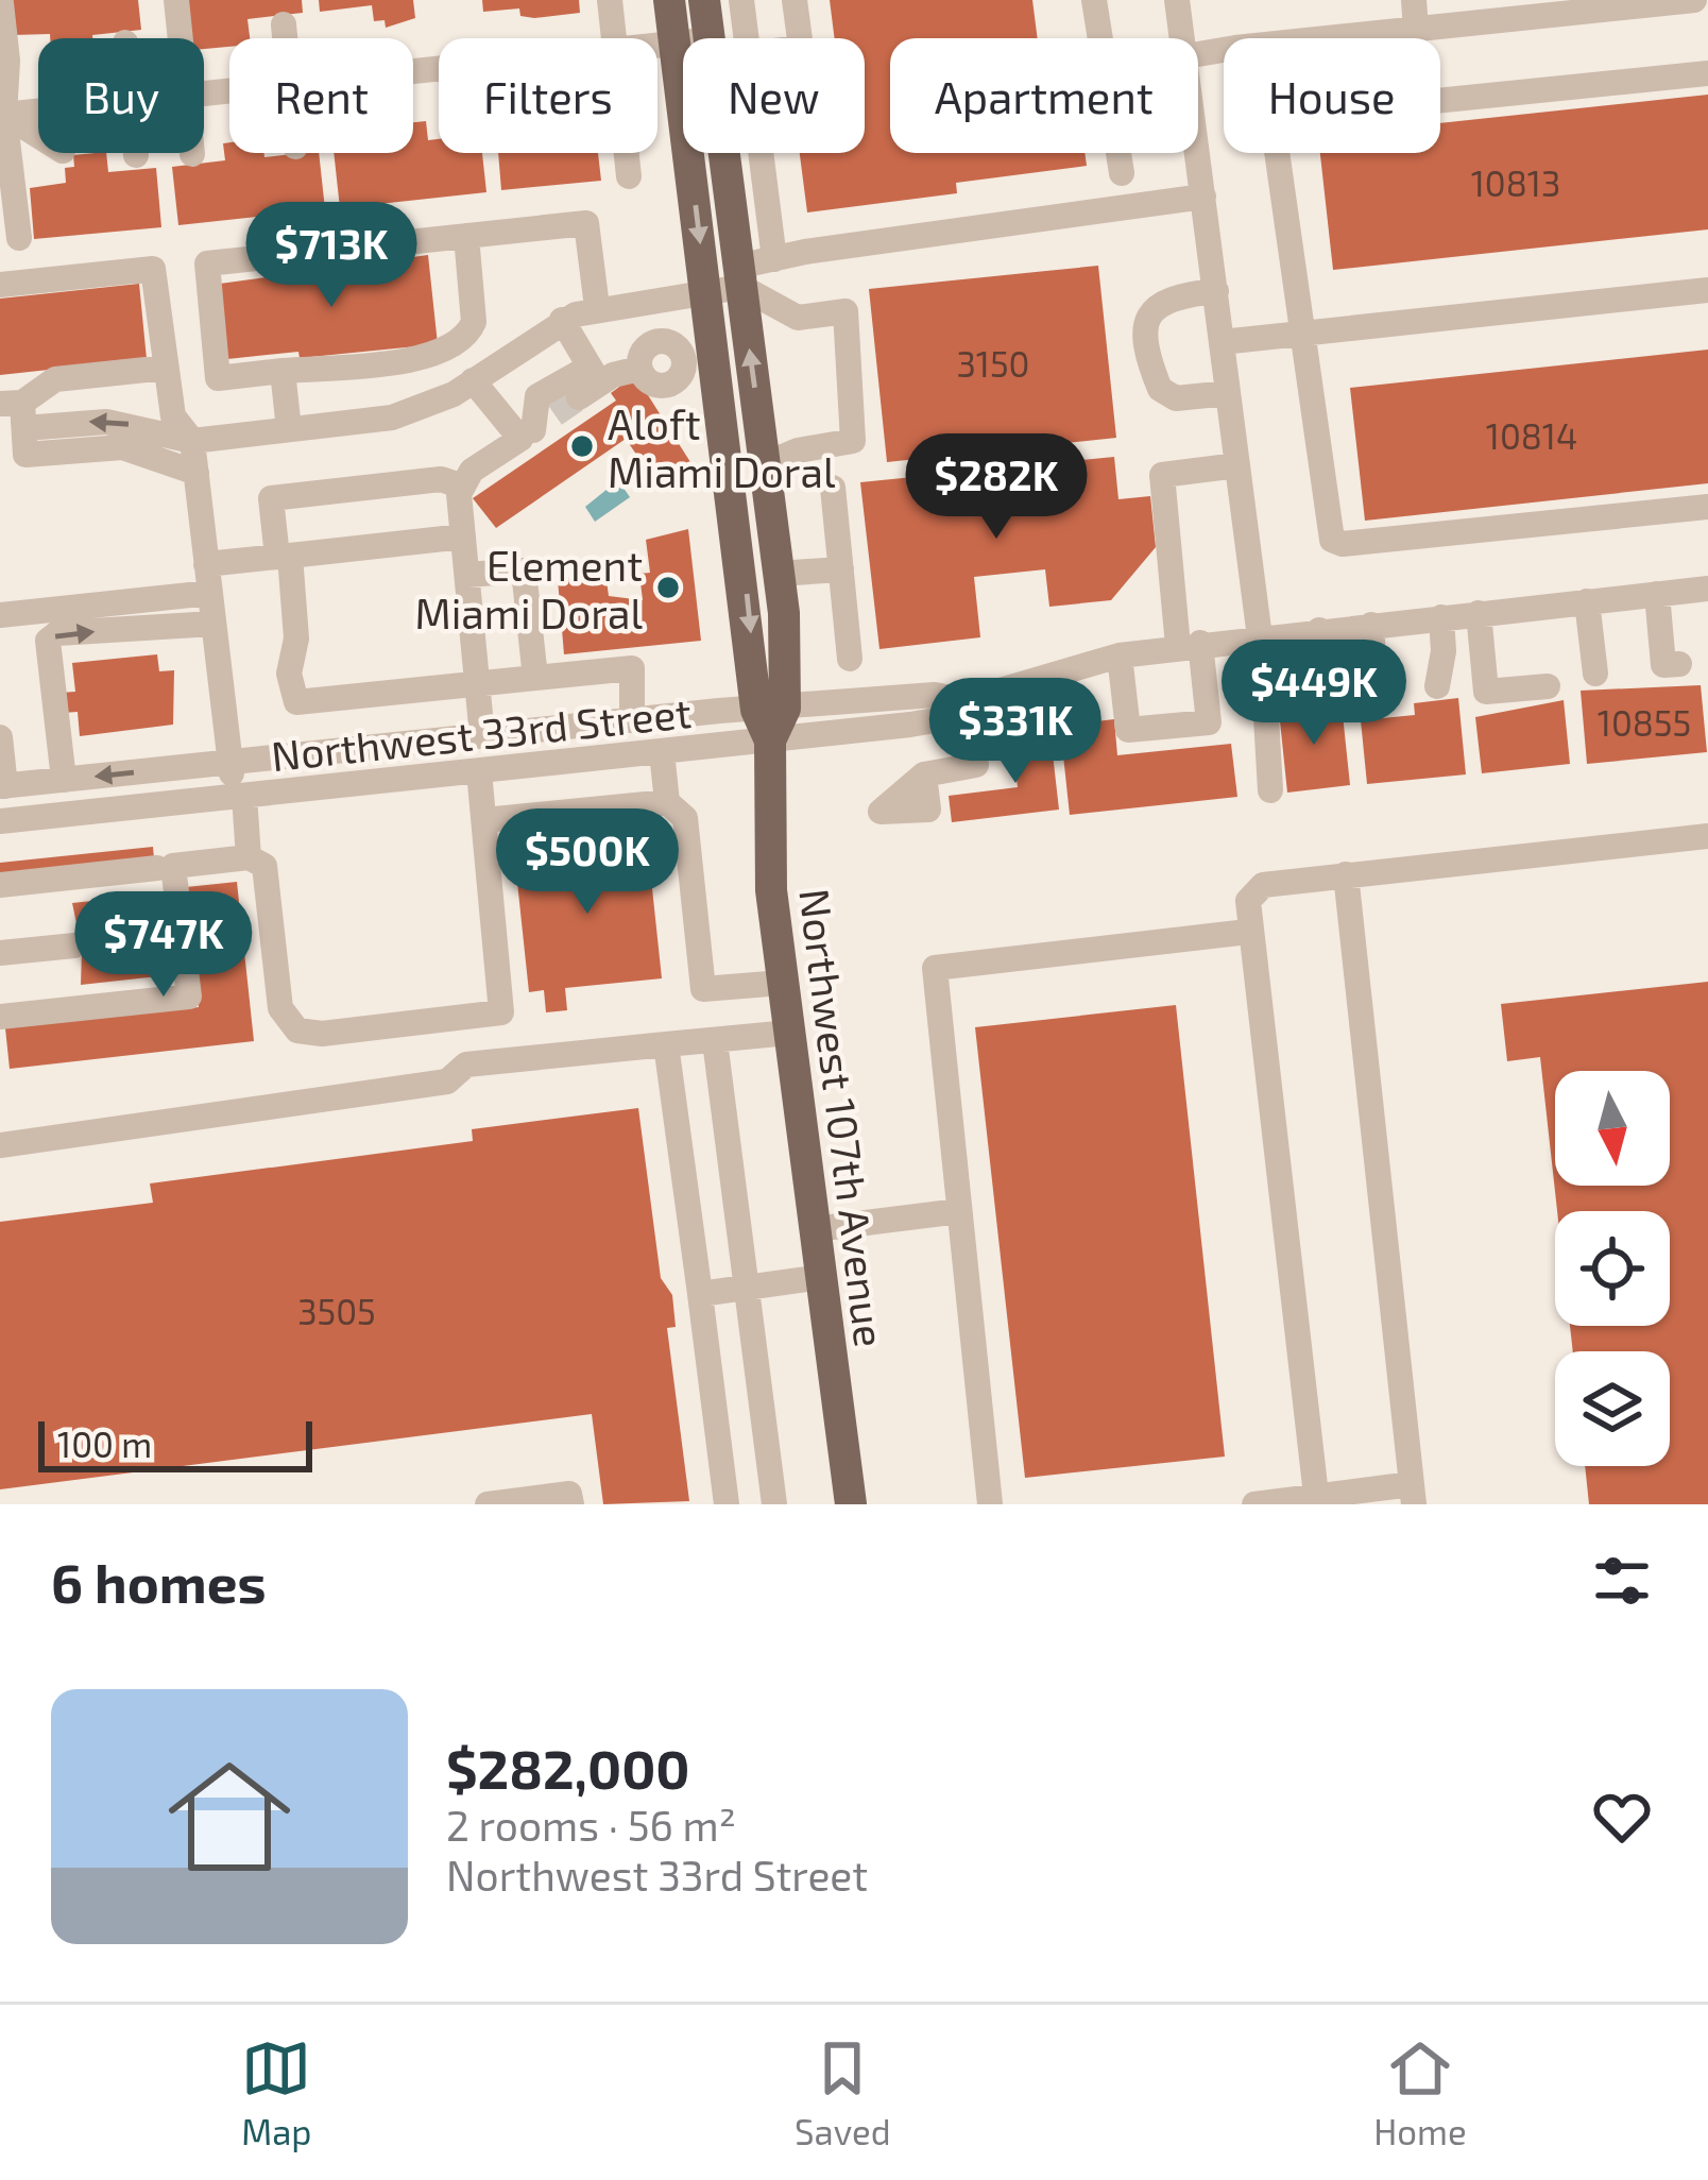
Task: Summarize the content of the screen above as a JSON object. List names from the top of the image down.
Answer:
{
  "streets": {
    "main road": ["Northwest 107th Avenue"],
    "street": ["Northwest 33rd Street"]
  },
  "crossings": [
    ["Northwest 33rd Street", "Northwest 107th Avenue"]
  ],
  "places": ["Aloft Miami Doral", "Element Miami Doral"],
  "house_numbers": [
    "10813",
    "3150",
    "10814",
    "10855",
    "3505"
  ],
  "scale_bar": "100 m",
  "north": "bottom",
  "page": {
    "chip": [
      "Buy",
      "Rent",
      "Filters",
      "New",
      "Apartment",
      "House"
    ],
    "price": [
      "$713K",
      "$282K",
      "$449K",
      "$331K",
      "$500K",
      "$747K"
    ],
    "scale": "100 m",
    "heading": "6 homes",
    "list": [
      {
        "name": "$282,000",
        "note": "2 rooms · 56 m² · Northwest 33rd Street"
      }
    ],
    "tabs": ["Map", "Saved", "Home"]
  }
}
